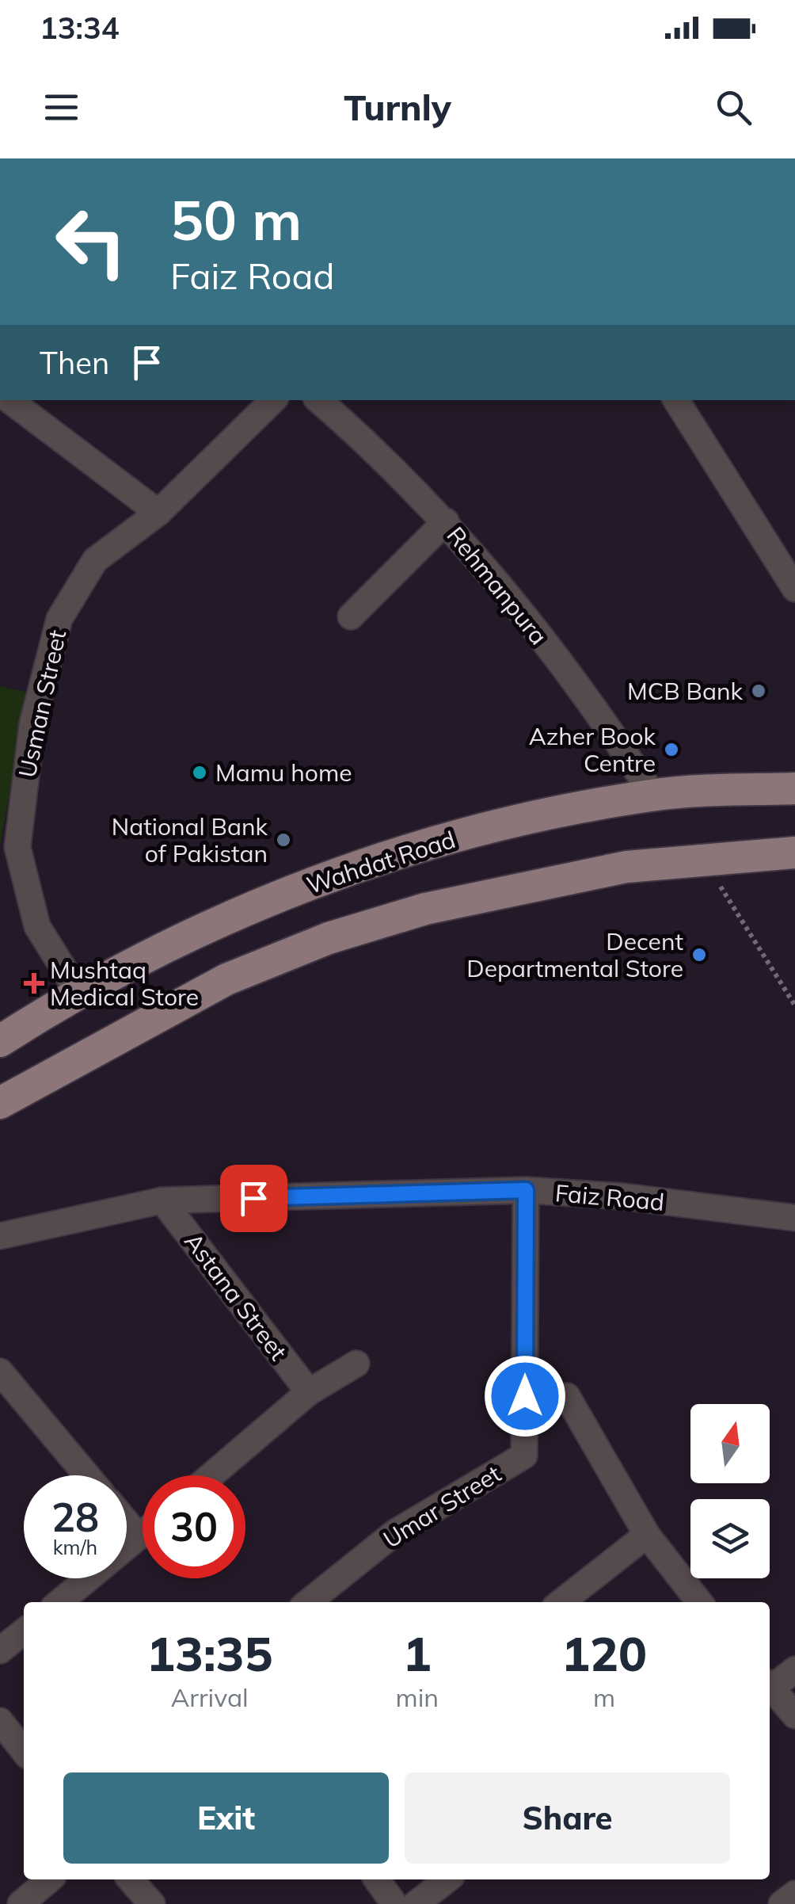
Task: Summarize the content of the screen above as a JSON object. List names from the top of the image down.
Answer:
{
  "streets": {
    "main road": ["Wahdat Road"],
    "street": [
      "Rehmanpura",
      "Usman Street",
      "Faiz Road",
      "Astana Street",
      "Umar Street"
    ]
  },
  "crossings": [
    ["Rehmanpura", "Wahdat Road"],
    ["Usman Street", "Wahdat Road"],
    ["Faiz Road", "Astana Street"],
    ["Faiz Road", "Umar Street"]
  ],
  "places": {
    "other": [
      "MCB Bank",
      "Azher Book Centre",
      "Mamu home",
      "National Bank of Pakistan",
      "Decent Departmental Store"
    ],
    "health": ["Mushtaq Medical Store"]
  },
  "north": "top",
  "page": {
    "status": "13:34",
    "header": "Turnly",
    "turn": ["50 m", "Faiz Road"],
    "then": "Then",
    "speed": "28 km/h",
    "limit": "30",
    "eta": [
      "13:35",
      "Arrival",
      "1",
      "min",
      "120",
      "m"
    ],
    "buttons": ["Exit", "Share"]
  }
}
